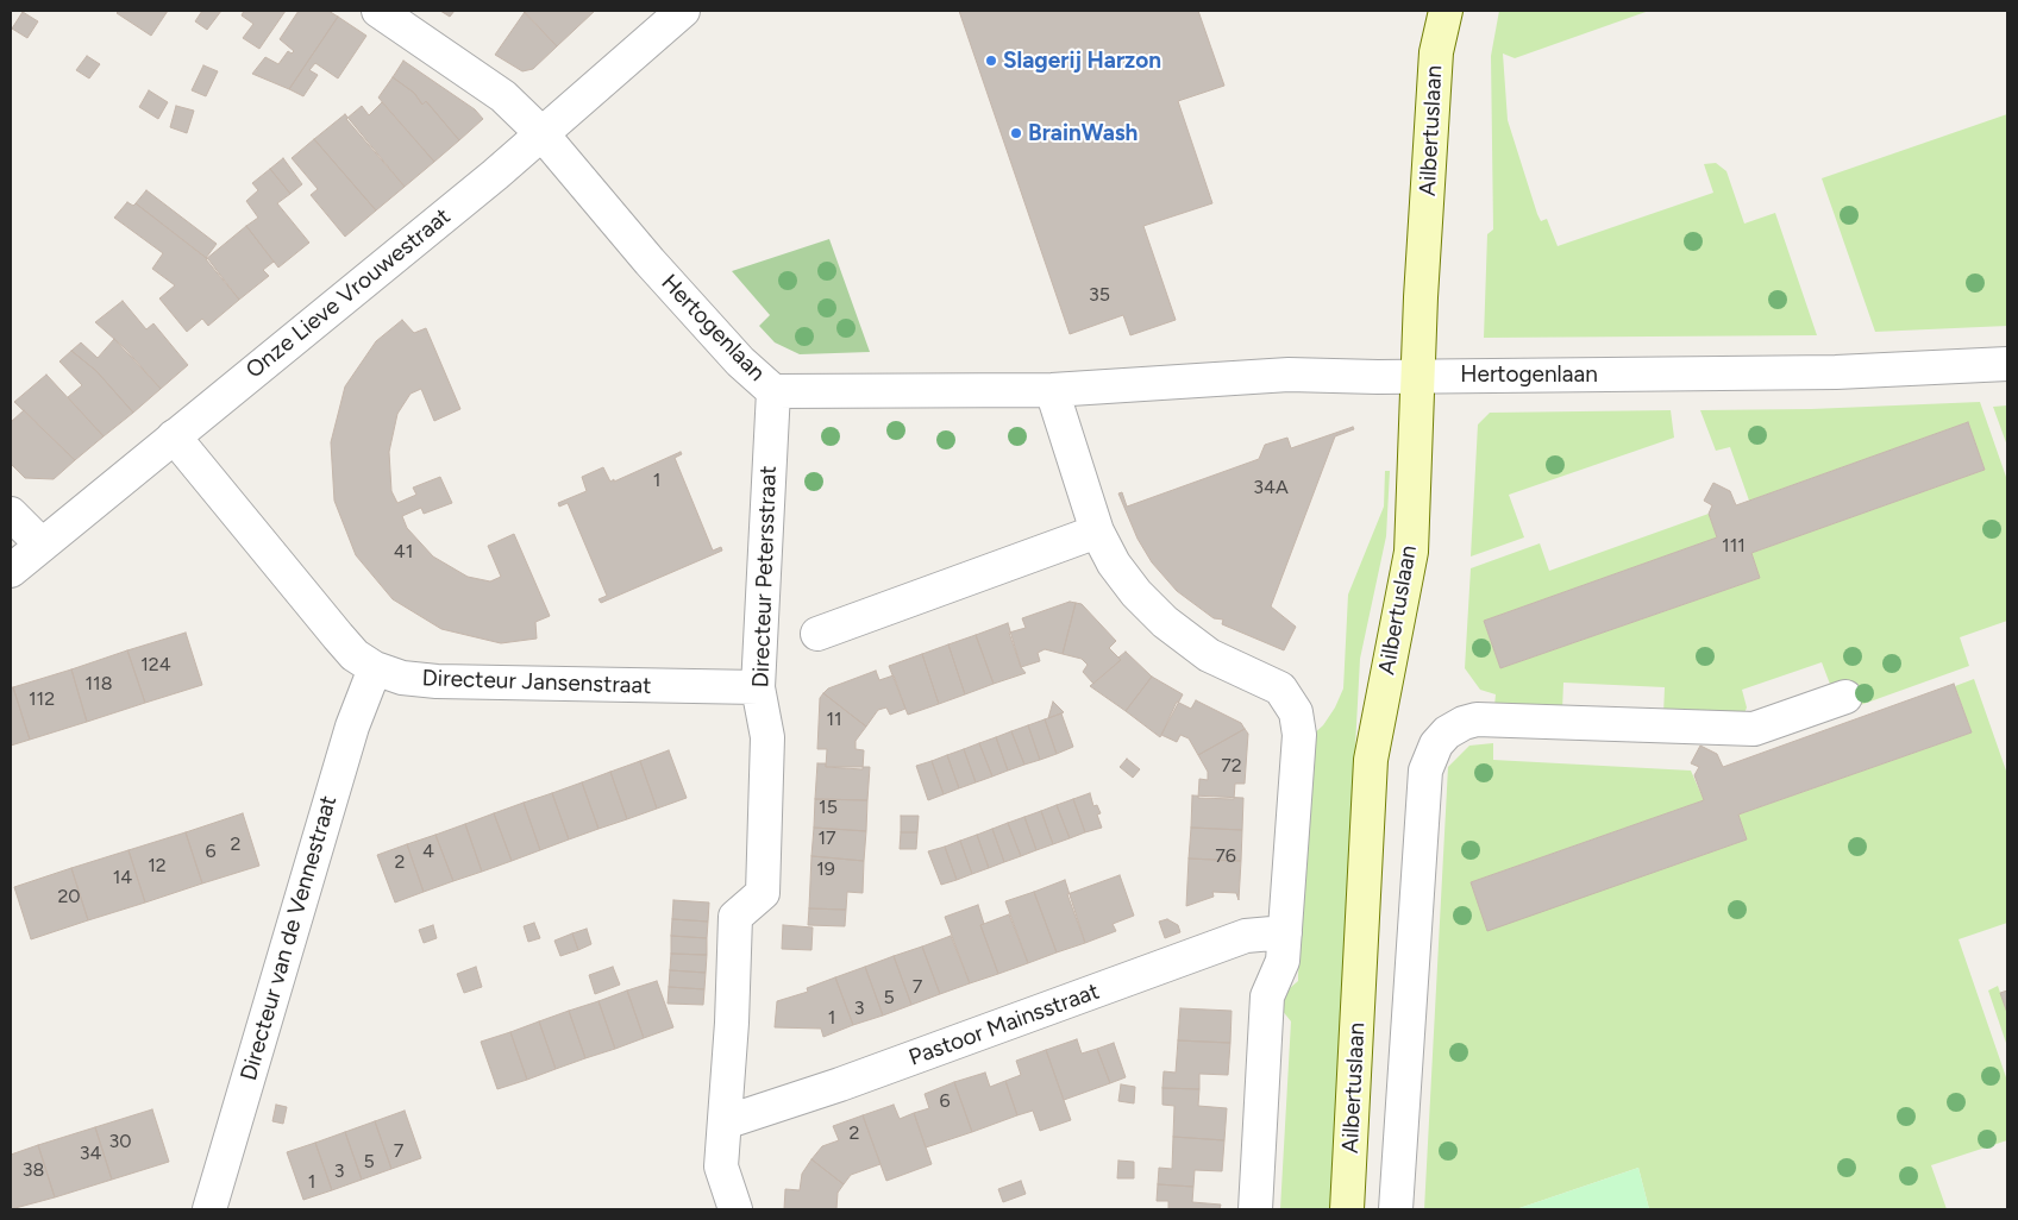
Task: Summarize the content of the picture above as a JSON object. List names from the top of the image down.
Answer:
{
  "streets": {
    "main road": ["Ailbertuslaan"],
    "street": [
      "Onze Lieve Vrouwestraat",
      "Hertogenlaan",
      "Directeur Petersstraat",
      "Directeur Jansenstraat",
      "Directeur van de Vennestraat",
      "Pastoor Mainsstraat"
    ]
  },
  "crossings": [
    ["Ailbertuslaan", "Hertogenlaan"],
    ["Onze Lieve Vrouwestraat", "Hertogenlaan"],
    ["Onze Lieve Vrouwestraat", "Directeur Jansenstraat"],
    ["Hertogenlaan", "Directeur Petersstraat"],
    ["Directeur Petersstraat", "Directeur Jansenstraat"],
    ["Directeur Petersstraat", "Pastoor Mainsstraat"],
    ["Directeur Jansenstraat", "Directeur van de Vennestraat"]
  ],
  "places": ["Slagerij Harzon", "BrainWash"],
  "house_numbers": [
    "35",
    "1",
    "34A",
    "111",
    "41",
    "124",
    "118",
    "112",
    "11",
    "72",
    "15",
    "17",
    "2",
    "6",
    "4",
    "76",
    "2",
    "12",
    "19",
    "14",
    "20",
    "7",
    "5",
    "3",
    "1",
    "6",
    "2",
    "30",
    "7",
    "34",
    "5",
    "38",
    "3",
    "1"
  ]
}
